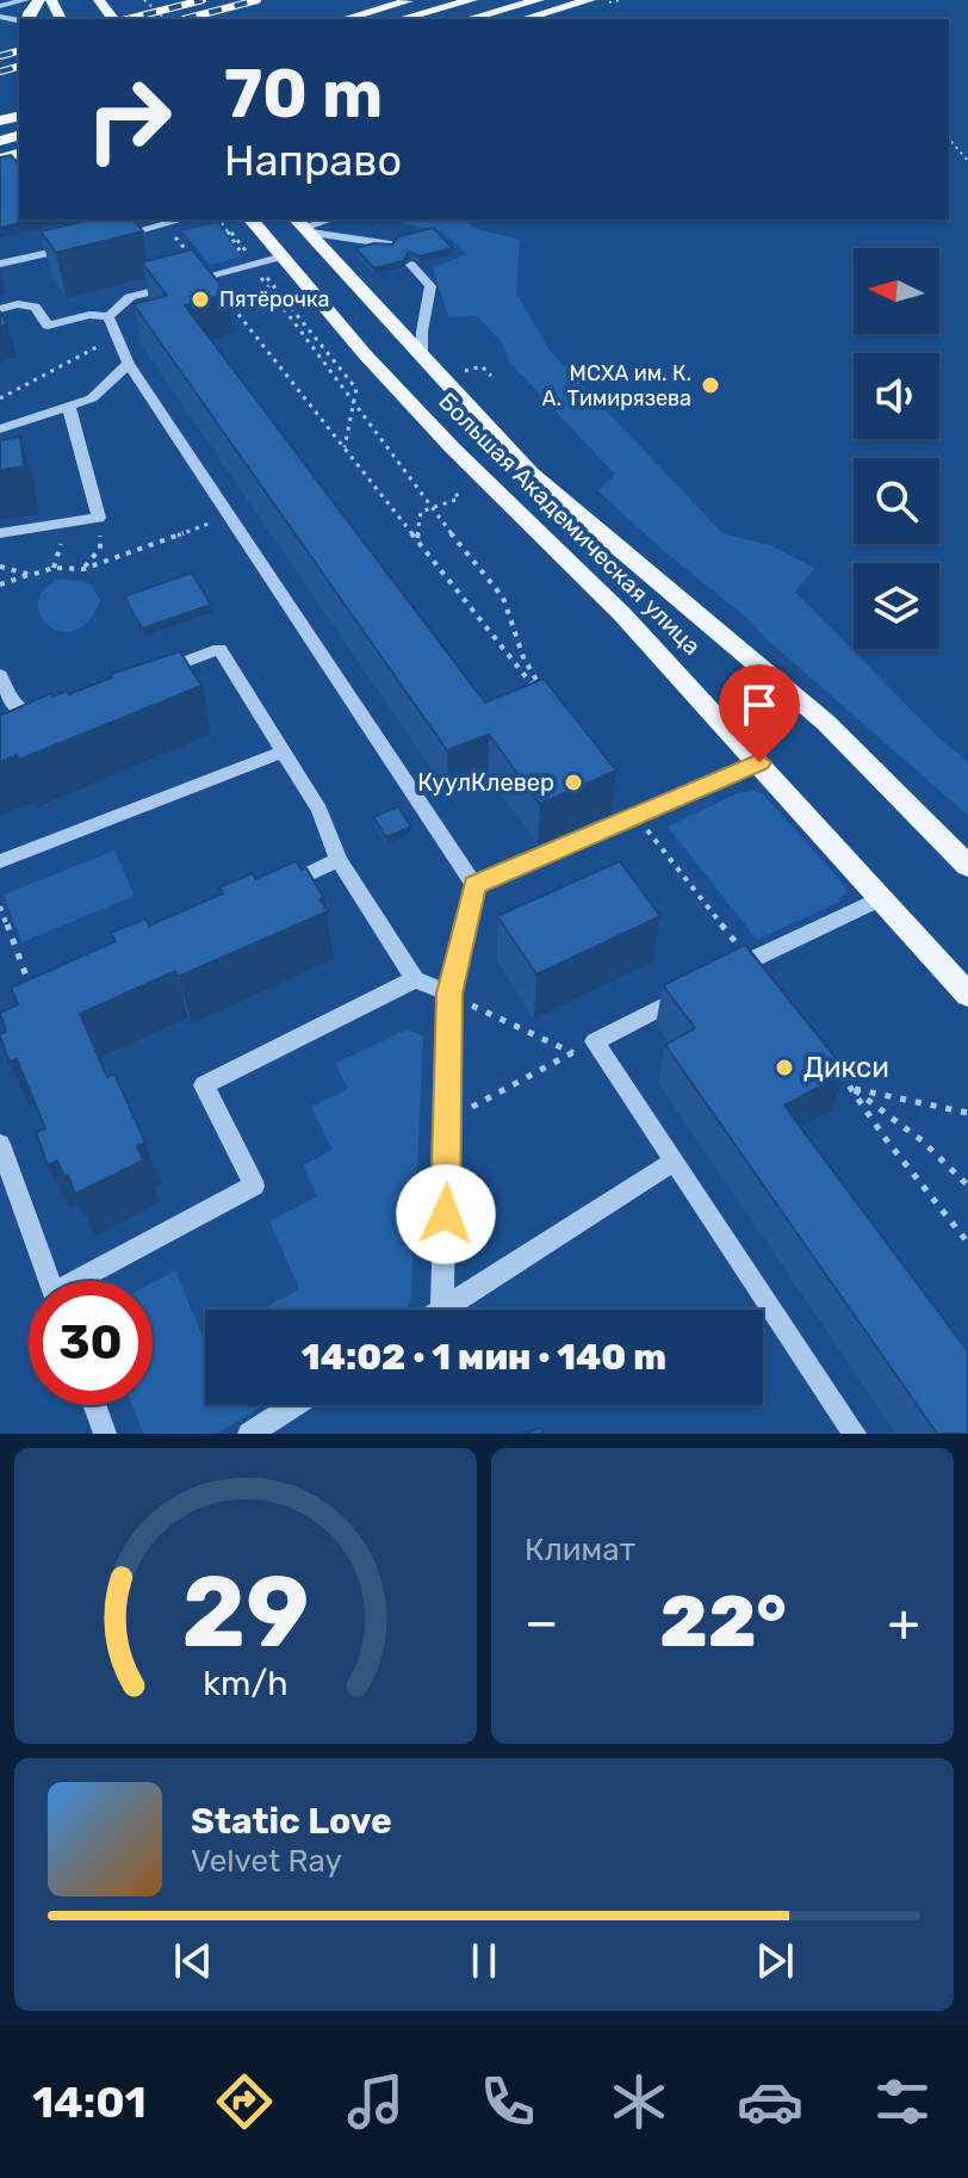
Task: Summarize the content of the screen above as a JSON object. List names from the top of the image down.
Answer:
{
  "streets": {
    "main road": ["Большая Академическая улица"]
  },
  "places": [
    "Пятёрочка",
    "МСХА им. К. А. Тимирязева",
    "КуулКлевер",
    "Дикси"
  ],
  "north": "left",
  "page": {
    "turn": ["70 m", "Направо"],
    "limit": "30",
    "trip": "14:02 · 1 мин · 140 m",
    "tile": "Климат",
    "heat": ["−", "22°", "+"],
    "song": ["Static Love", "Velvet Ray"],
    "tabs": "14:01",
    "gauge": ["29", "km/h"]
  }
}
